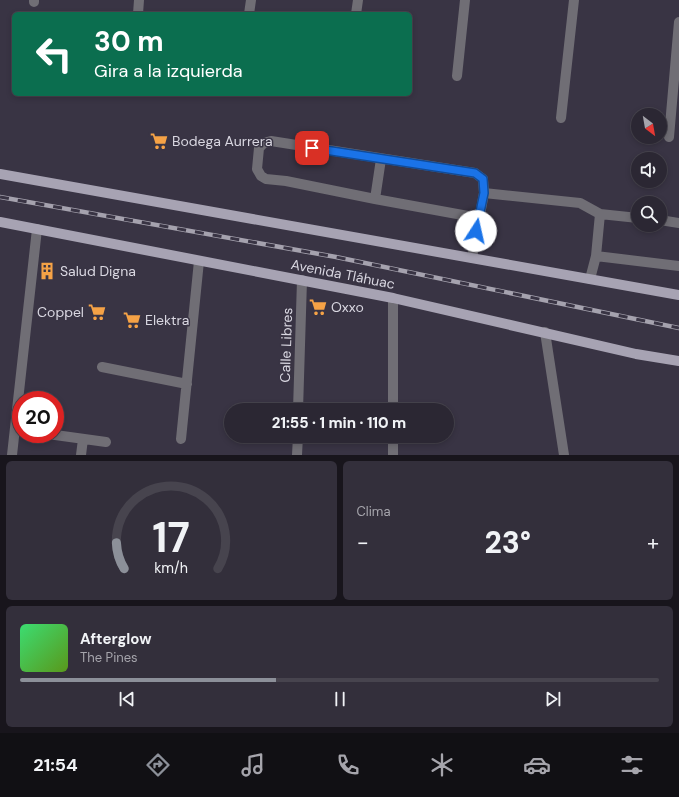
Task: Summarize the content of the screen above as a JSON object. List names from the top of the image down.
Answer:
{
  "streets": {
    "main road": ["Avenida Tláhuac"],
    "street": ["Calle Libres"]
  },
  "crossings": [
    ["Avenida Tláhuac", "Calle Libres"]
  ],
  "places": {
    "supermarket": [
      "Bodega Aurrera",
      "Oxxo",
      "Coppel",
      "Elektra"
    ],
    "building": ["Salud Digna"]
  },
  "north": "bottom right",
  "page": {
    "turn": ["30 m", "Gira a la izquierda"],
    "limit": "20",
    "trip": "21:55 · 1 min · 110 m",
    "tile": "Clima",
    "heat": ["−", "23°", "+"],
    "song": ["Afterglow", "The Pines"],
    "tabs": "21:54",
    "gauge": ["17", "km/h"]
  }
}
